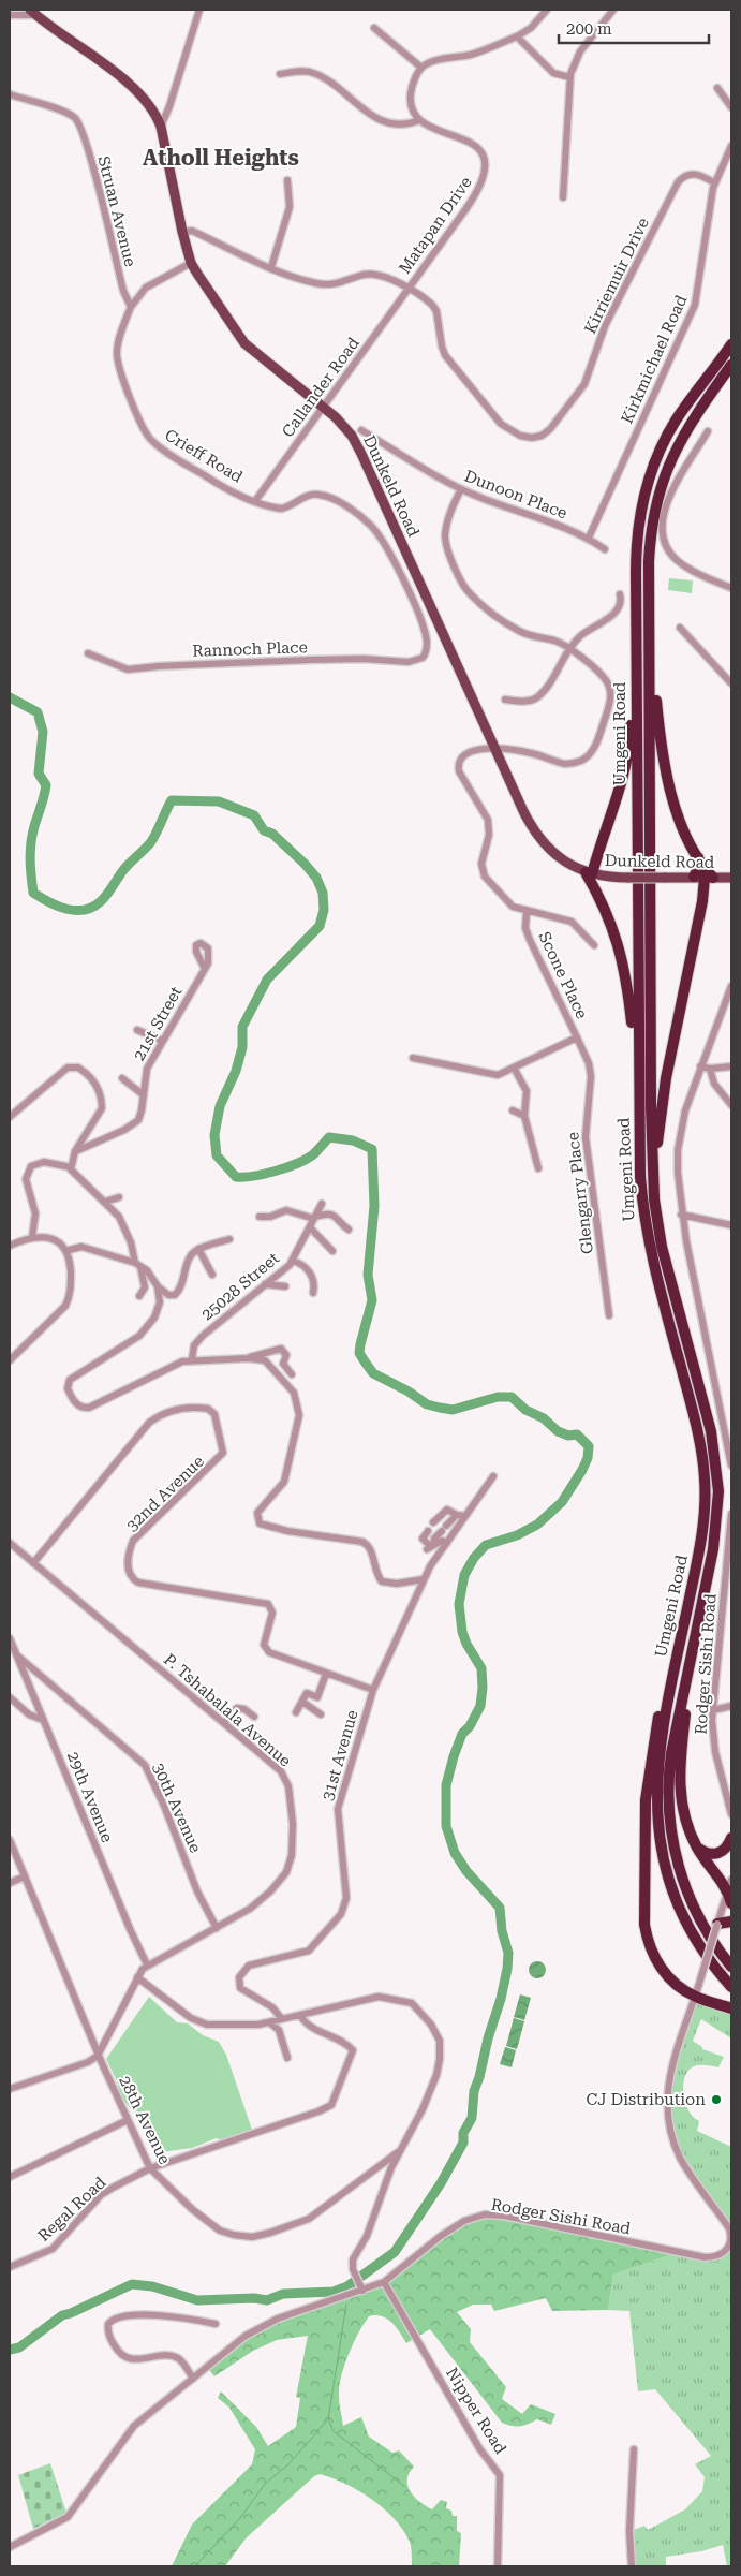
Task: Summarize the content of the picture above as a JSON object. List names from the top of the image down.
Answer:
{
  "streets": {
    "highway": ["Umgeni Road"],
    "main road": ["Dunkeld Road"],
    "street": [
      "Struan Avenue",
      "Matapan Drive",
      "Kirriemuir Drive",
      "Kirkmichael Road",
      "Callander Road",
      "Crieff Road",
      "Dunoon Place",
      "Rannoch Place",
      "Scone Place",
      "21st Street",
      "Glengarry Place",
      "25028 Street",
      "32nd Avenue",
      "Rodger Sishi Road",
      "P. Tshabalala Avenue",
      "31st Avenue",
      "29th Avenue",
      "30th Avenue",
      "28th Avenue",
      "Regal Road",
      "Nipper Road"
    ]
  },
  "crossings": [
    ["Struan Avenue", "Crieff Road"],
    ["Struan Avenue", "Dunkeld Road"],
    ["Matapan Drive", "Kirriemuir Drive"],
    ["Matapan Drive", "Callander Road"],
    ["Kirriemuir Drive", "Kirkmichael Road"],
    ["Kirriemuir Drive", "Callander Road"],
    ["Kirriemuir Drive", "Dunkeld Road"],
    ["Kirkmichael Road", "Dunoon Place"],
    ["Callander Road", "Crieff Road"],
    ["Callander Road", "Dunkeld Road"],
    ["Crieff Road", "Rannoch Place"],
    ["Scone Place", "Glengarry Place"],
    ["32nd Avenue", "P. Tshabalala Avenue"],
    ["32nd Avenue", "31st Avenue"],
    ["Rodger Sishi Road", "Nipper Road"],
    ["P. Tshabalala Avenue", "29th Avenue"],
    ["P. Tshabalala Avenue", "30th Avenue"],
    ["P. Tshabalala Avenue", "28th Avenue"],
    ["29th Avenue", "30th Avenue"],
    ["28th Avenue", "Regal Road"]
  ],
  "districts": ["Atholl Heights"],
  "places": ["CJ Distribution"],
  "scale_bar": "200 m"
}
